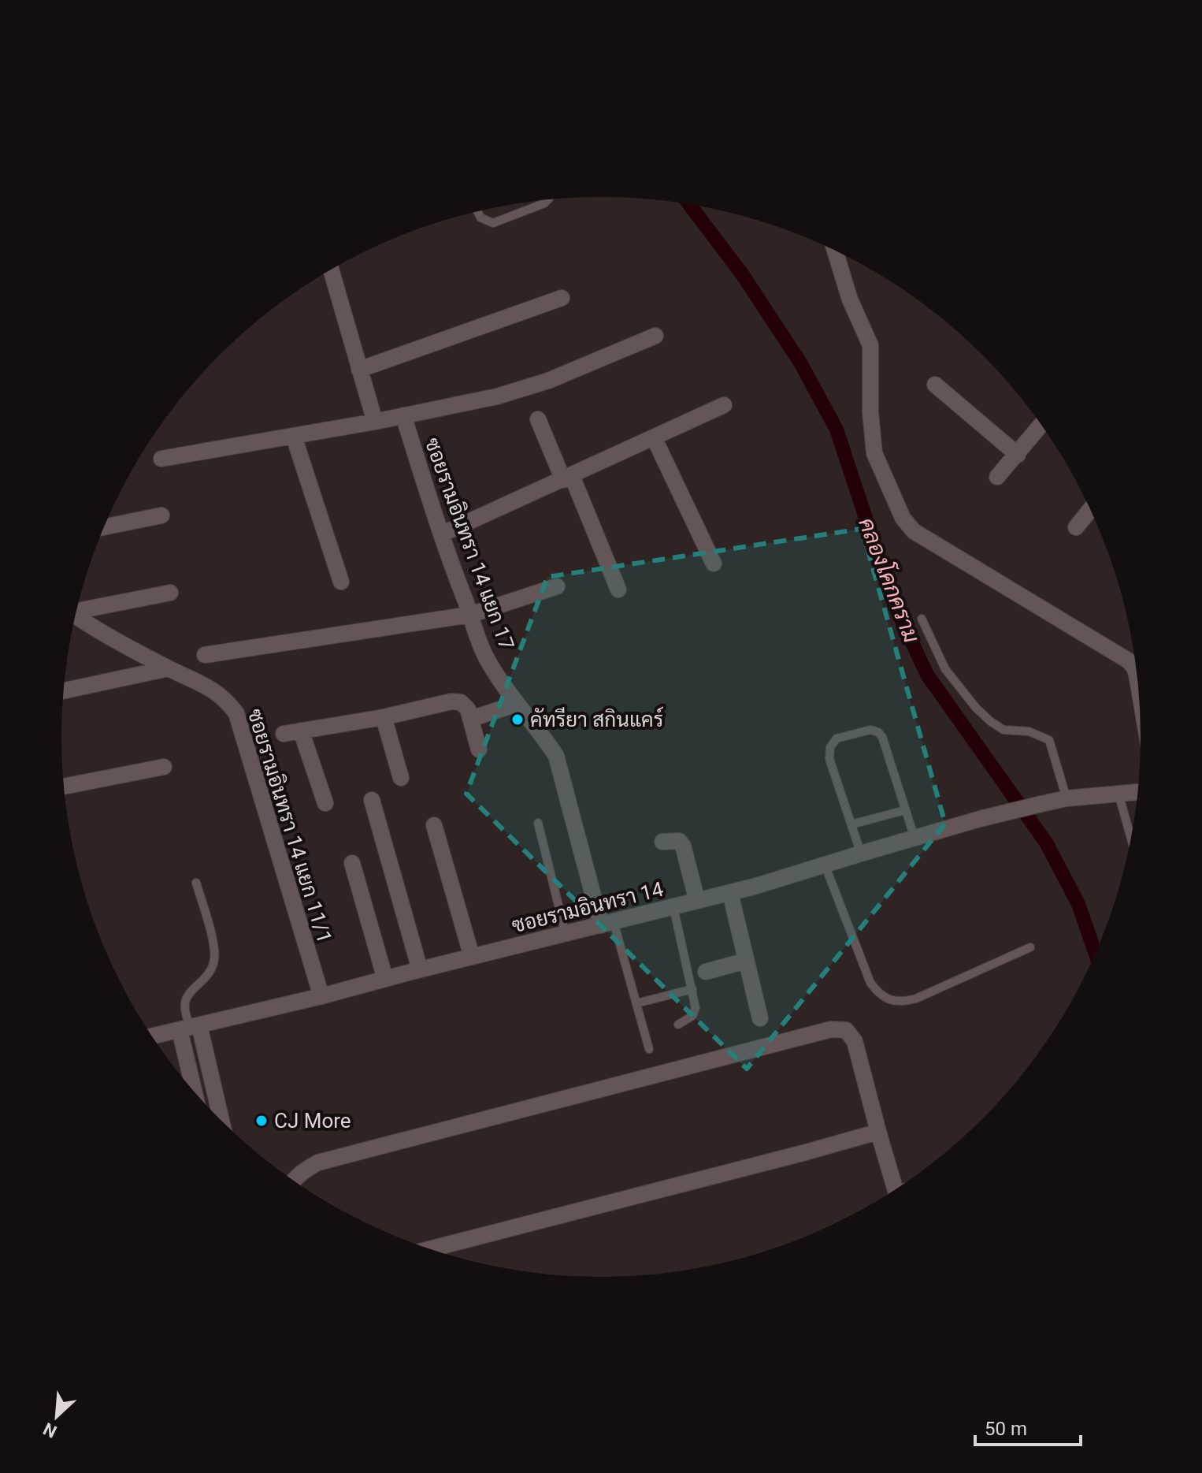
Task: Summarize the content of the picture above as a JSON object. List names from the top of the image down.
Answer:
{
  "streets": {
    "street": ["ซอยรามอินทรา 14 แยก 17", "ซอยรามอินทรา 14 แยก 11/1", "ซอยรามอินทรา 14"]
  },
  "crossings": [
    ["ซอยรามอินทรา 14 แยก 17", "ซอยรามอินทรา 14"],
    ["ซอยรามอินทรา 14 แยก 11/1", "ซอยรามอินทรา 14"]
  ],
  "water": ["คลองโคกคราม"],
  "places": ["คัทรียา สกินแคร์", "CJ More"],
  "scale_bar": "50 m",
  "north": "bottom left"
}
